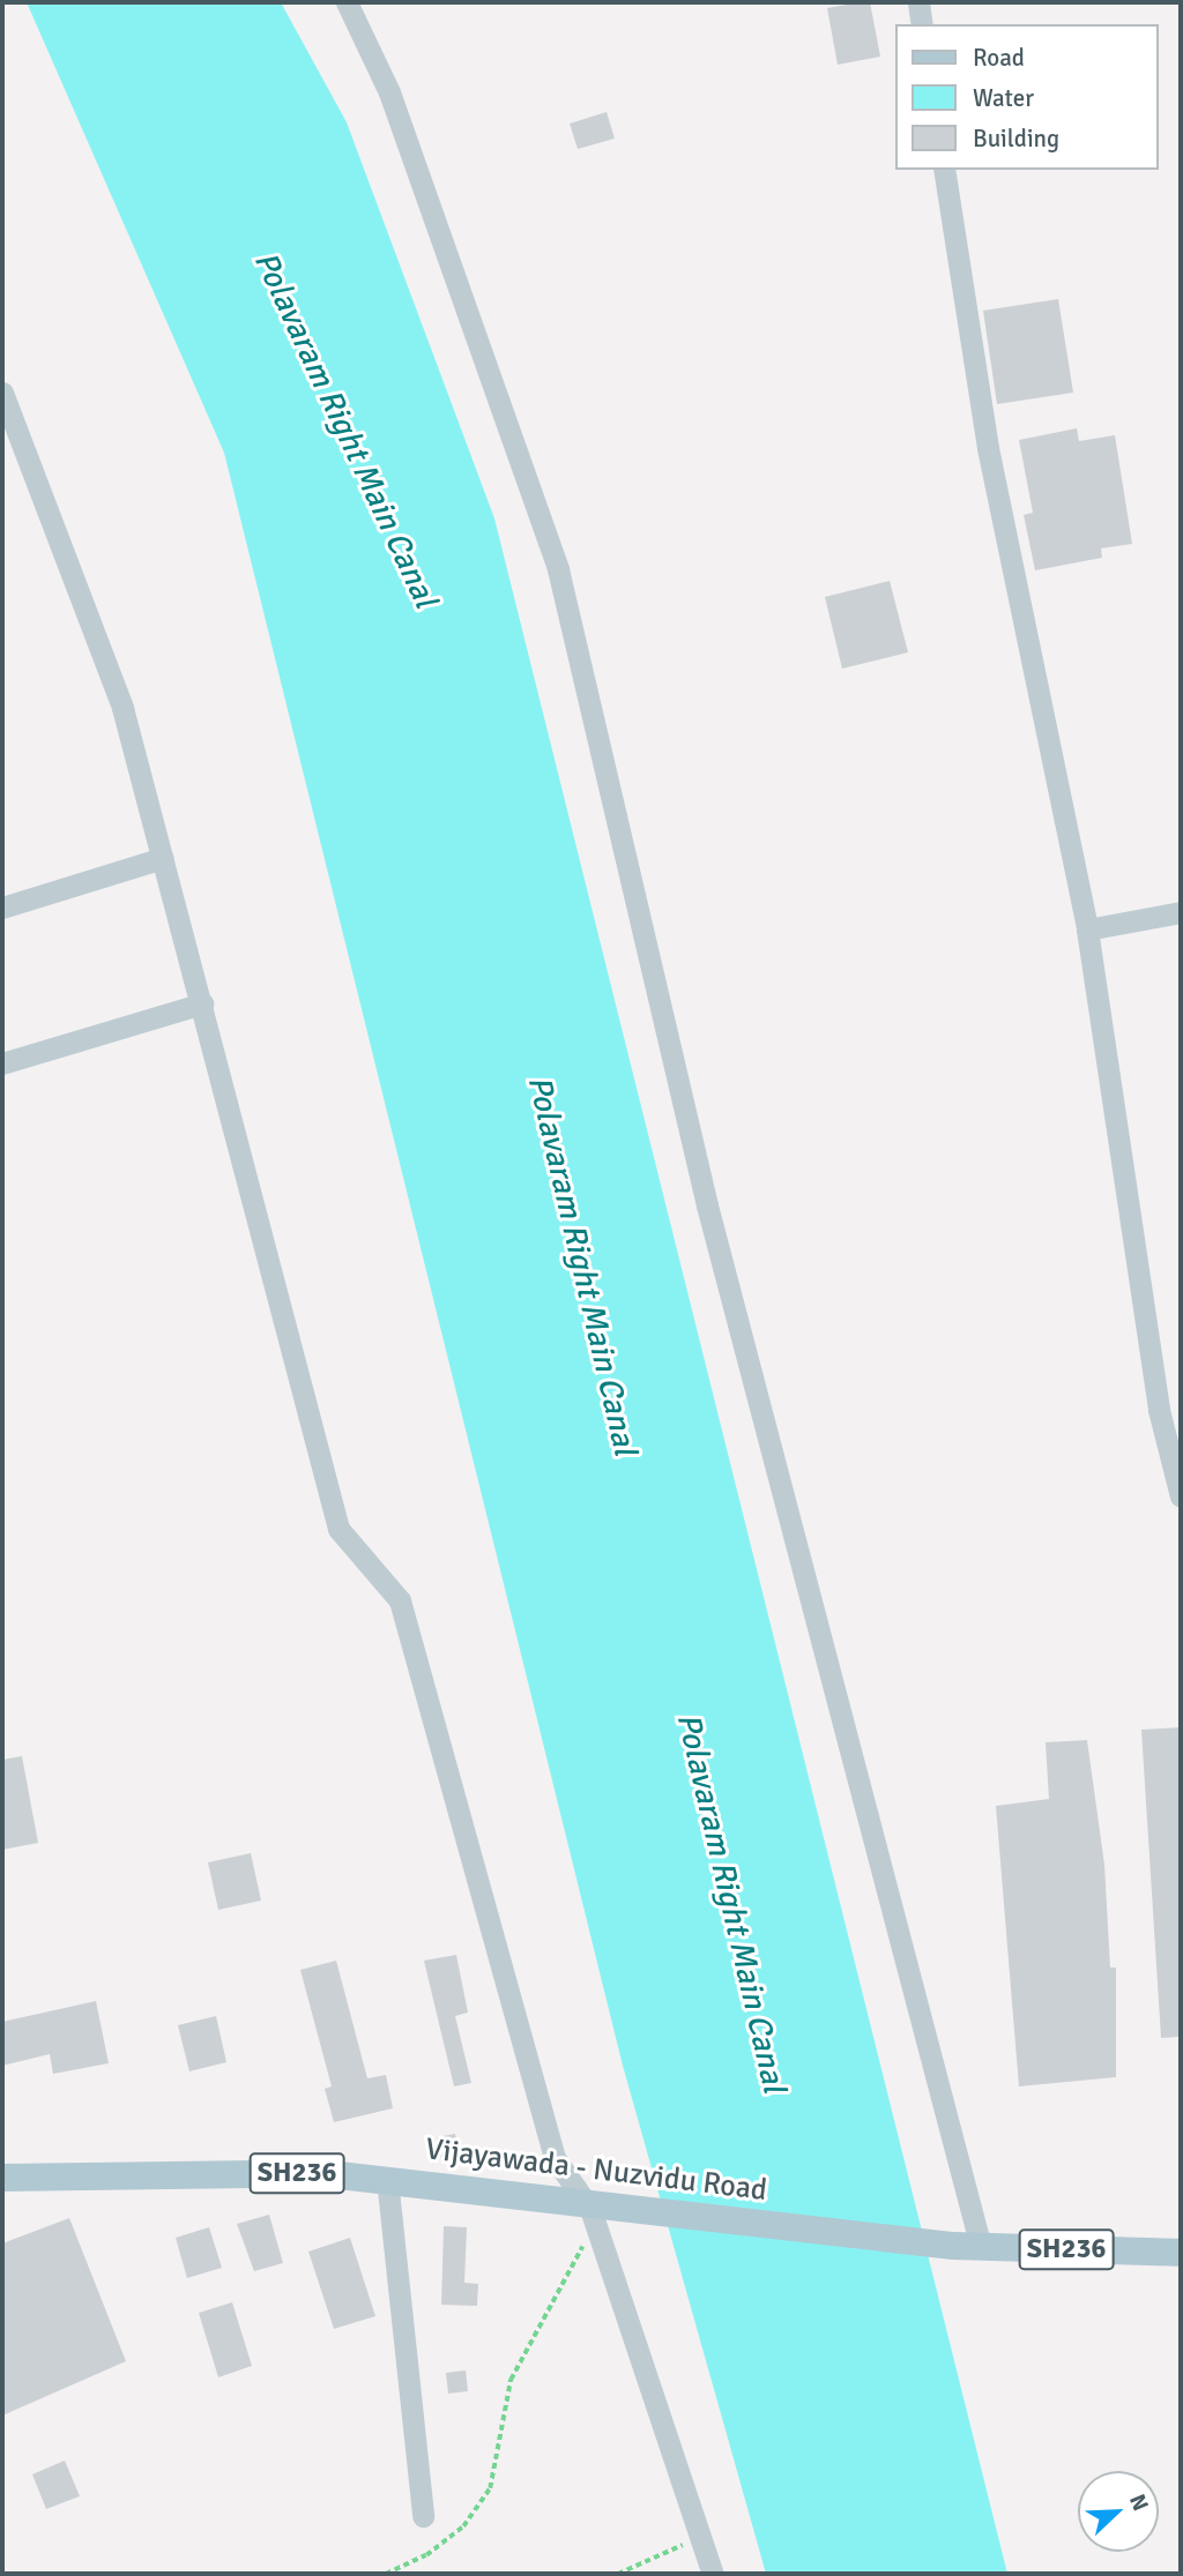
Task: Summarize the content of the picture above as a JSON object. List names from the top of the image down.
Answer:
{
  "streets": {
    "main road": ["Vijayawada - Nuzvidu Road", "SH236"]
  },
  "water": ["Polavaram Right Main Canal"],
  "legend": ["Road", "Water", "Building"],
  "north": "top right"
}
